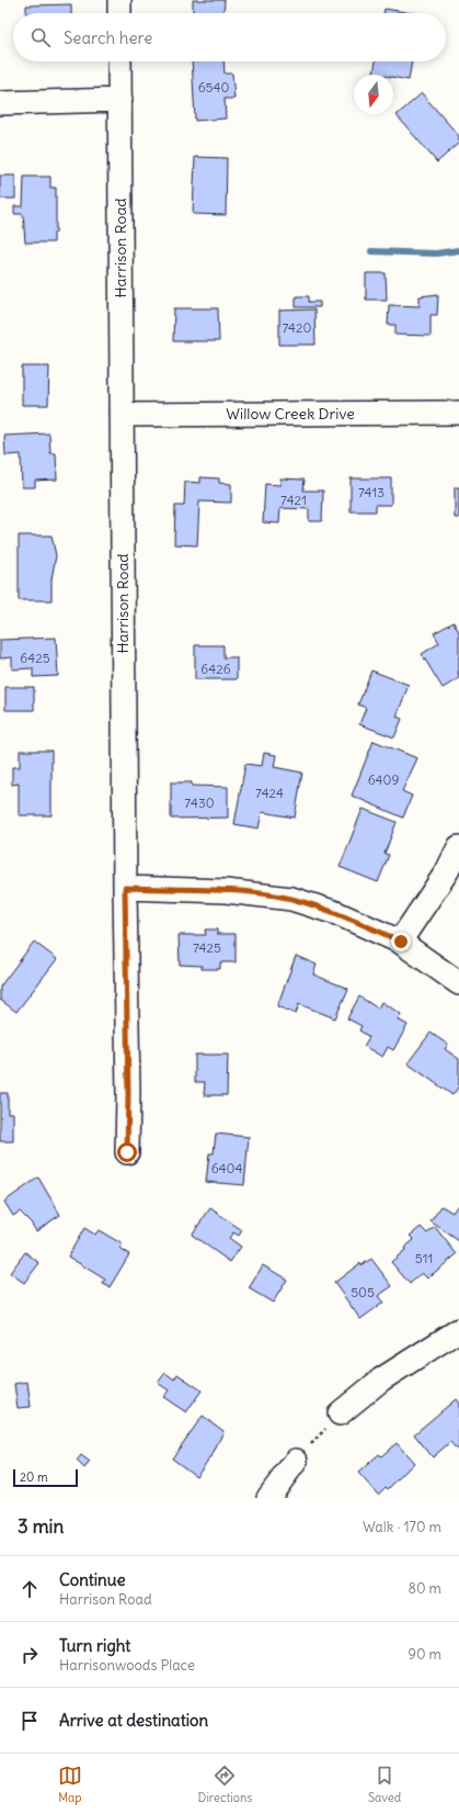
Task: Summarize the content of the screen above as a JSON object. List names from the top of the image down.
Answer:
{
  "streets": {
    "street": ["Harrison Road", "Willow Creek Drive"]
  },
  "crossings": [
    ["Harrison Road", "Willow Creek Drive"]
  ],
  "house_numbers": [
    "6540",
    "7420",
    "7413",
    "7421",
    "6425",
    "6426",
    "6409",
    "7424",
    "7430",
    "7425",
    "6404",
    "511",
    "505"
  ],
  "scale_bar": "20 m",
  "north": "bottom",
  "page": {
    "search": "Search here",
    "scale": "20 m",
    "heading": ["3 min", "Walk · 170 m"],
    "list": [
      ["Continue", "Harrison Road", "80 m"],
      ["Turn right", "Harrisonwoods Place", "90 m"],
      "Arrive at destination"
    ],
    "nav": ["Map", "Directions", "Saved"]
  }
}
